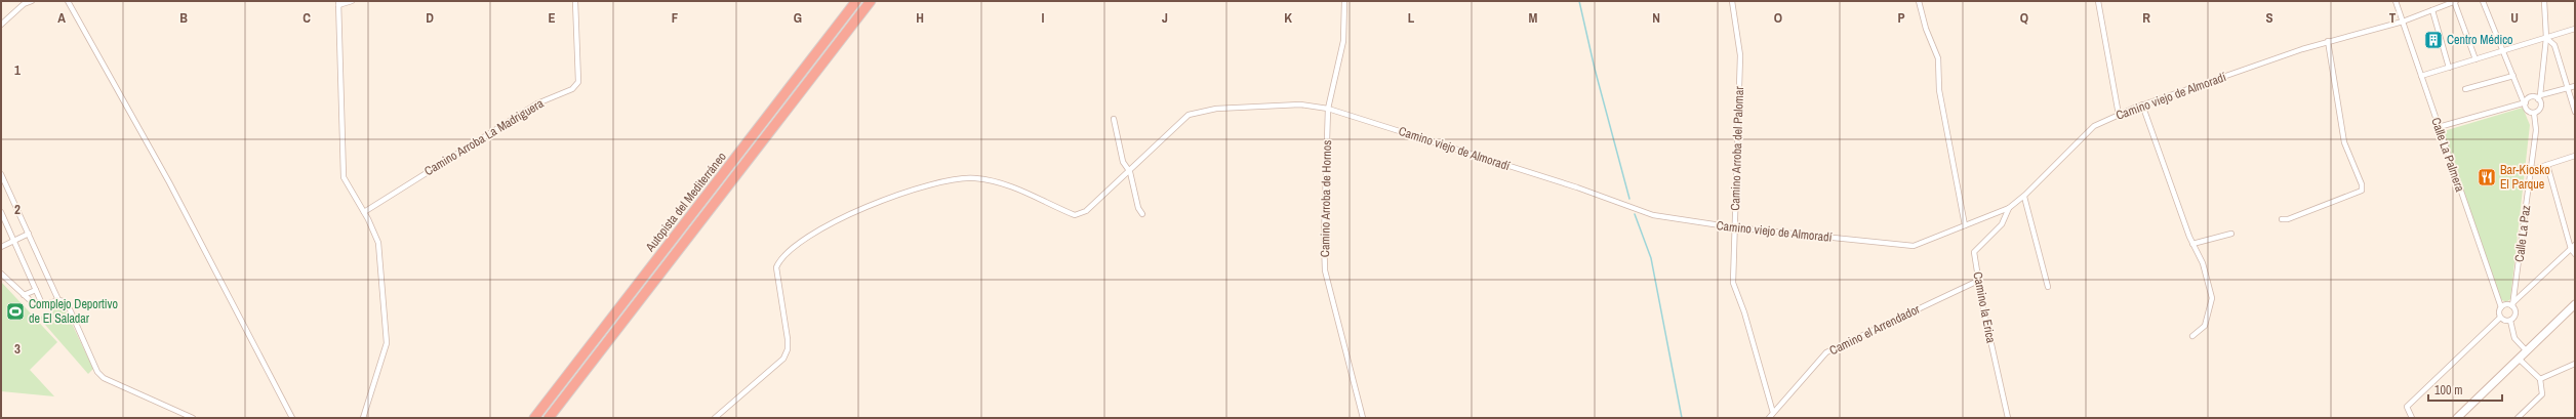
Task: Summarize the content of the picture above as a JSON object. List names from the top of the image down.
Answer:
{
  "streets": {
    "highway": ["Autopista del Mediterráneo"],
    "street": [
      "Camino viejo de Almoradí",
      "Camino Arroba La Madriguera",
      "Camino Arroba del Palomar",
      "Calle La Palmera",
      "Camino Arroba de Hornos",
      "Calle La Paz",
      "Camino la Erica",
      "Camino el Arrendador"
    ]
  },
  "crossings": [
    ["Camino viejo de Almoradí", "Camino Arroba del Palomar"],
    ["Camino viejo de Almoradí", "Calle La Palmera"],
    ["Camino viejo de Almoradí", "Camino Arroba de Hornos"],
    ["Camino viejo de Almoradí", "Camino la Erica"],
    ["Camino Arroba del Palomar", "Camino el Arrendador"],
    ["Calle La Palmera", "Calle La Paz"],
    ["Camino la Erica", "Camino el Arrendador"]
  ],
  "places": {
    "building": ["Centro Médico"],
    "restaurant": ["Bar-Kiosko El Parque"],
    "sports": ["Complejo Deportivo de El Saladar"]
  },
  "scale_bar": "100 m",
  "grid": {
    "columns": [
      "A",
      "B",
      "C",
      "D",
      "E",
      "F",
      "G",
      "H",
      "I",
      "J",
      "K",
      "L",
      "M",
      "N",
      "O",
      "P",
      "Q",
      "R",
      "S",
      "T",
      "U"
    ],
    "rows": ["1", "2", "3"]
  }
}
